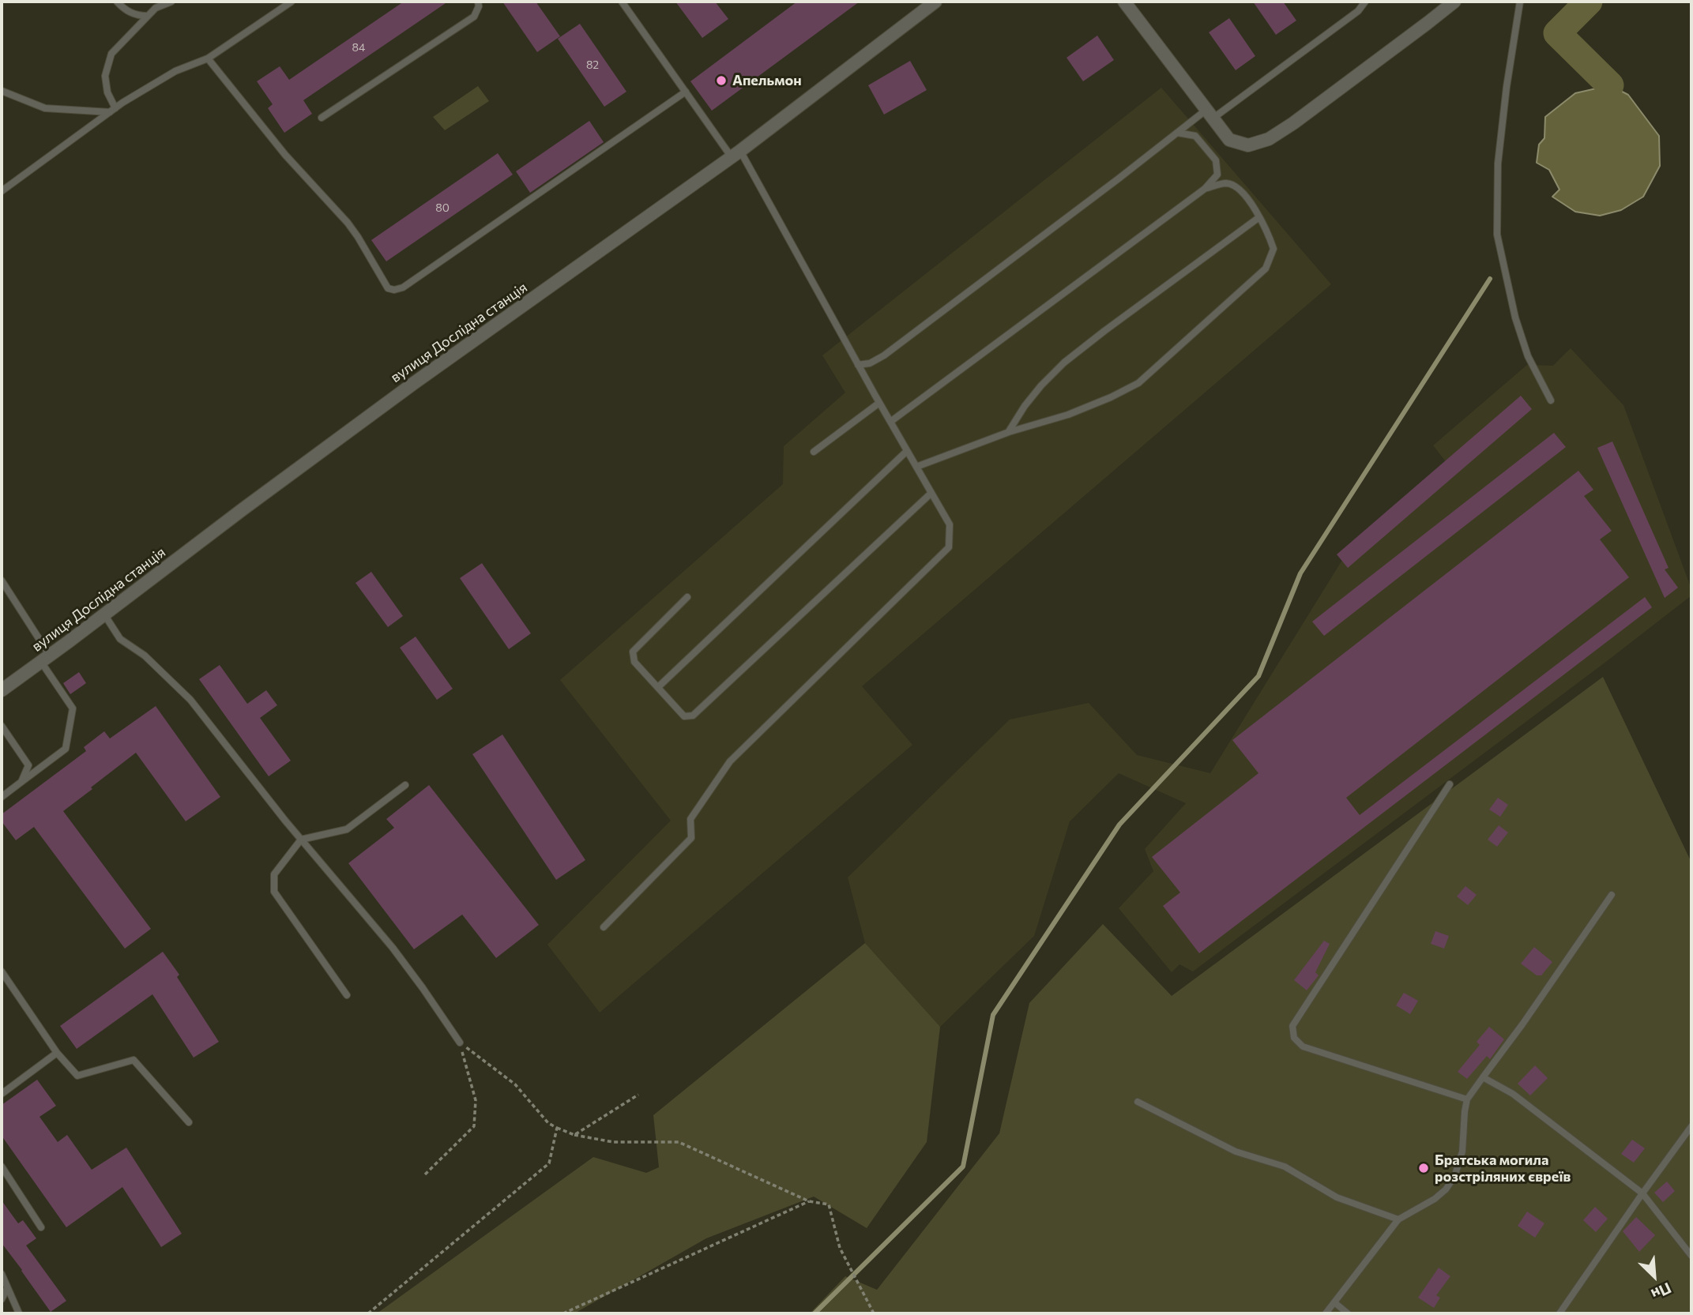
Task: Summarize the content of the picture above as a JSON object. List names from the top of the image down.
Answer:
{
  "streets": {
    "street": ["вулиця Дослідна станція"]
  },
  "places": ["Апельмон", "Братська могила розстріляних євреїв"],
  "house_numbers": ["84", "82", "80"],
  "north": "bottom right"
}
